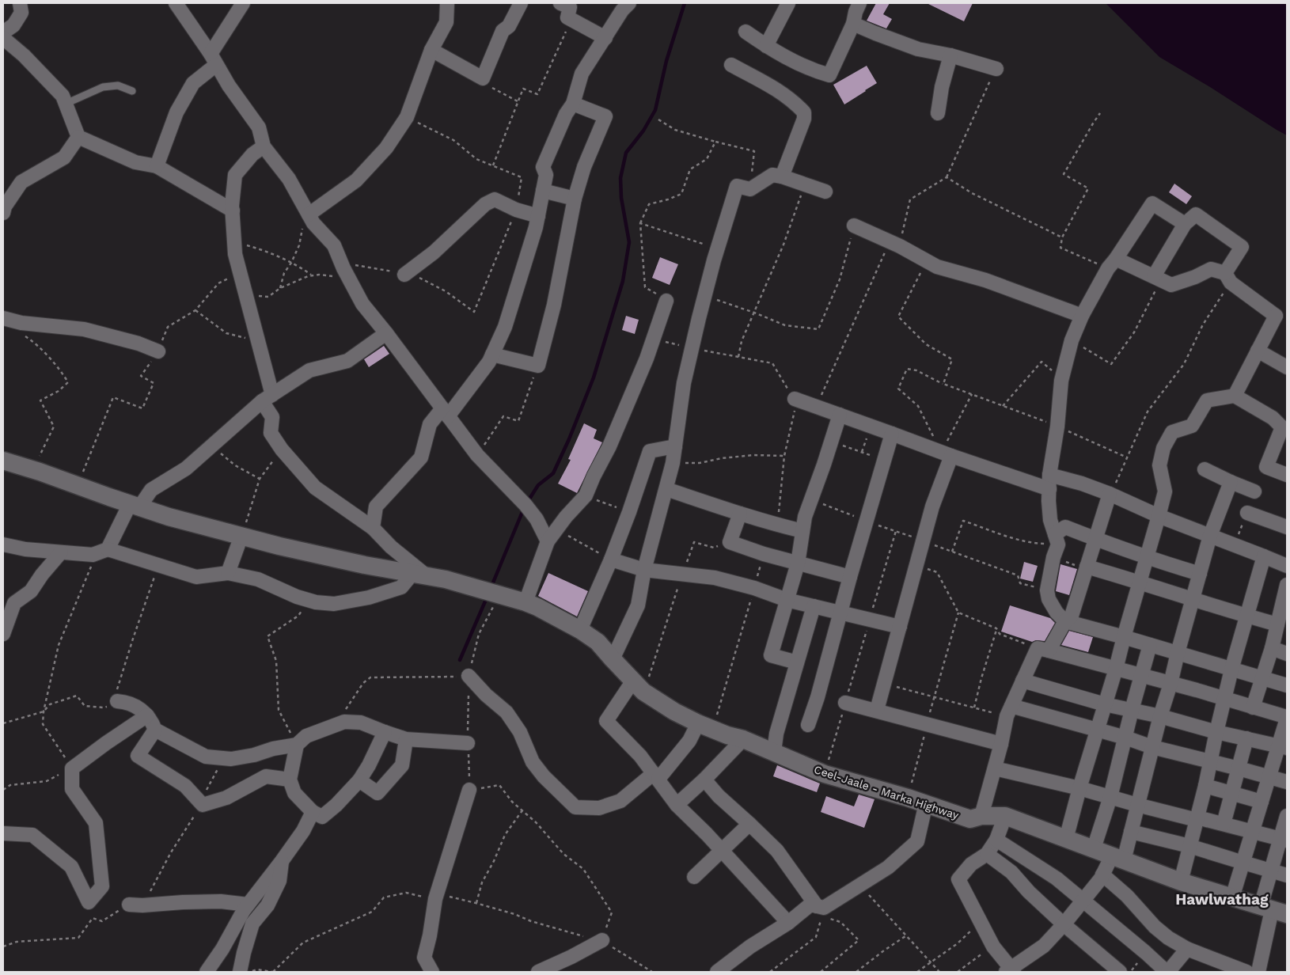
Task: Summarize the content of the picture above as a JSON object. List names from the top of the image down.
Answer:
{
  "streets": {
    "street": ["Ceel-Jaale - Marka Highway"]
  },
  "districts": ["Hawlwathag"]
}
